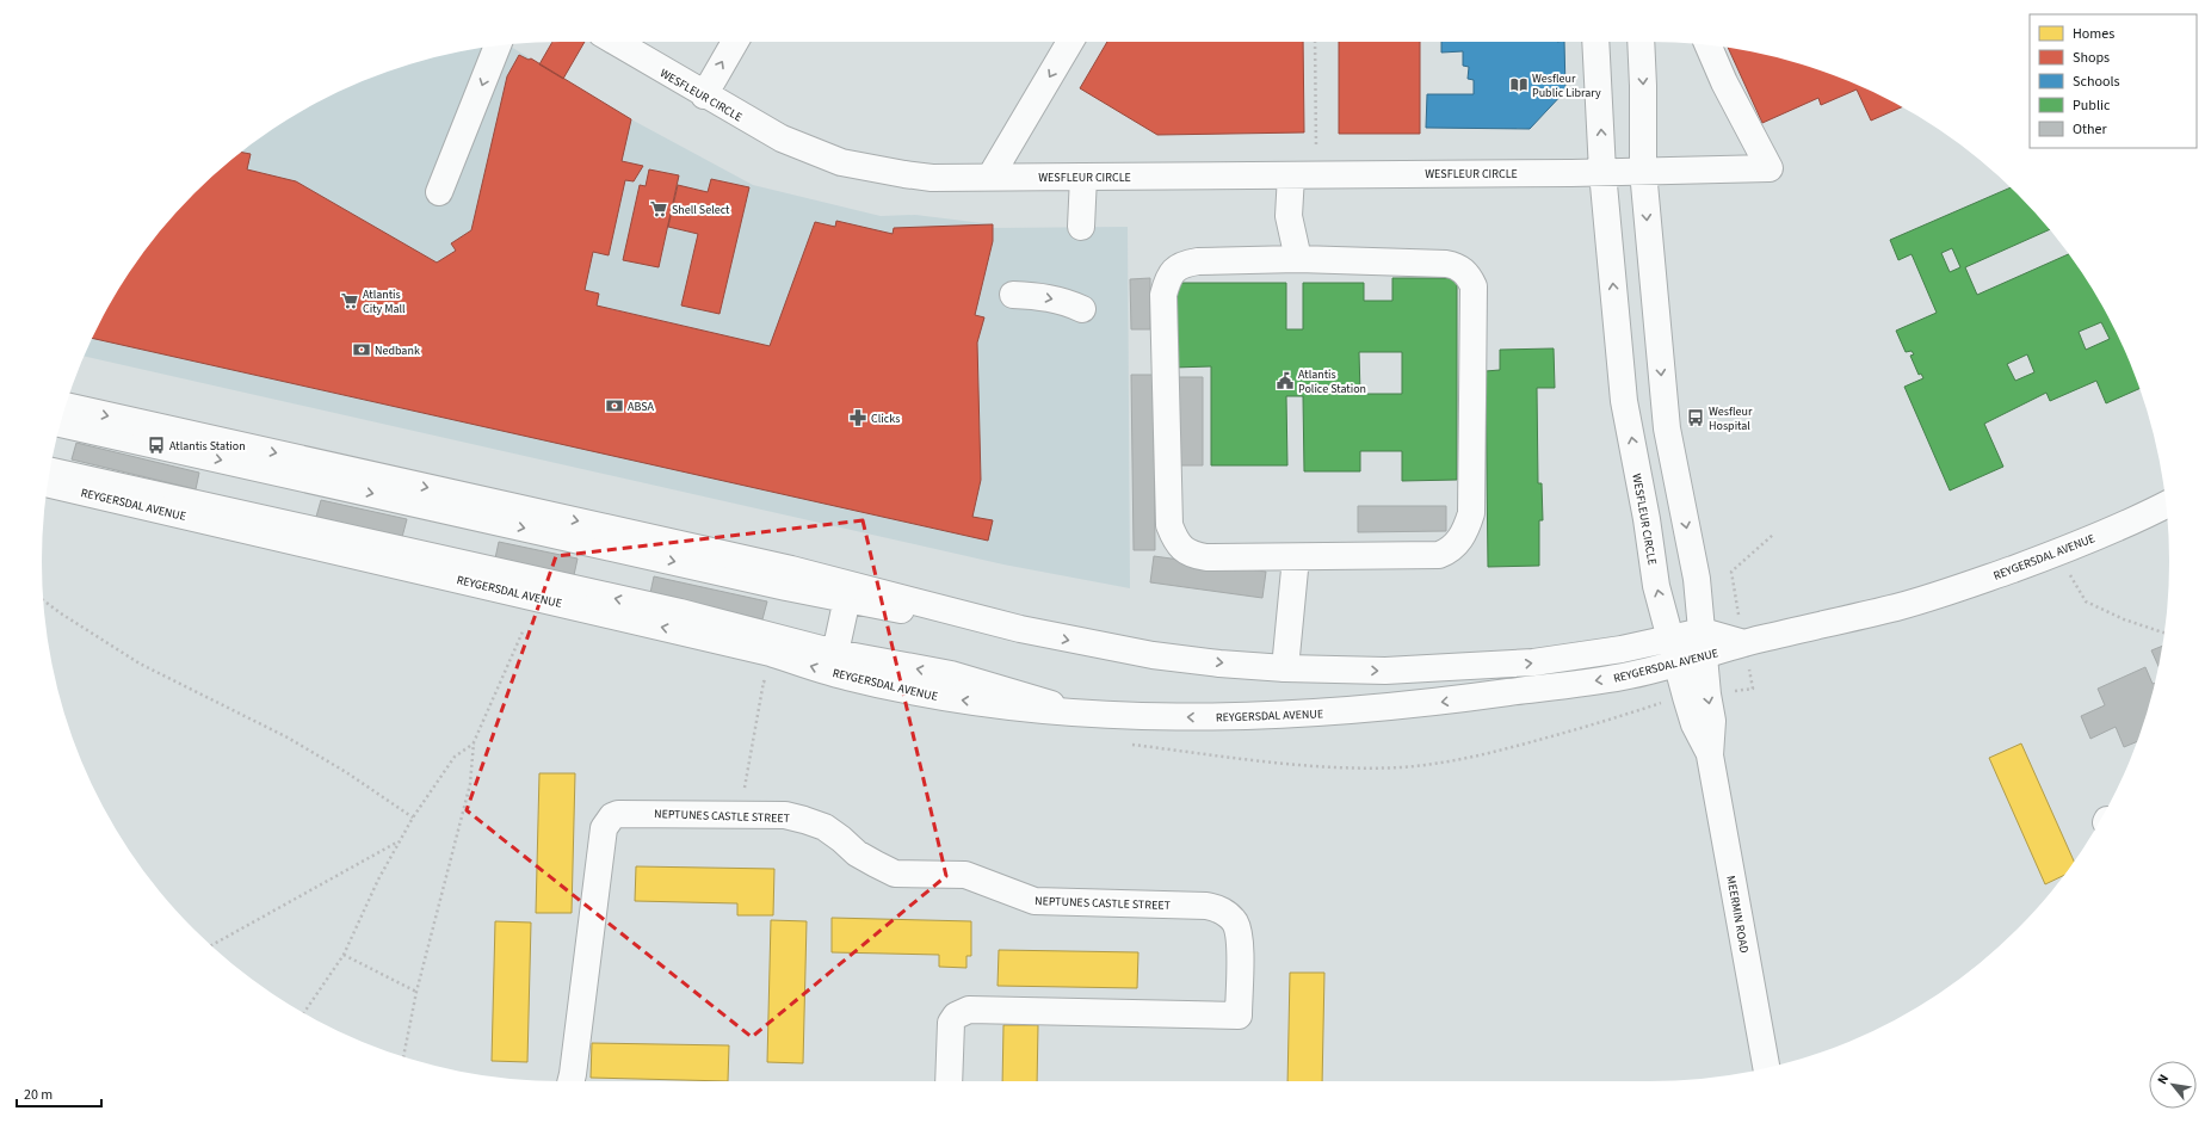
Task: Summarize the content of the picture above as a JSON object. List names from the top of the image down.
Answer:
{
  "streets": {
    "main road": [
      "WESFLEUR CIRCLE",
      "REYGERSDAL AVENUE",
      "NEPTUNES CASTLE STREET",
      "MEERMIN ROAD"
    ]
  },
  "crossings": [
    ["WESFLEUR CIRCLE", "REYGERSDAL AVENUE"],
    ["WESFLEUR CIRCLE", "MEERMIN ROAD"],
    ["REYGERSDAL AVENUE", "MEERMIN ROAD"]
  ],
  "places": {
    "library": ["Wesfleur Public Library"],
    "supermarket": ["Shell Select", "Atlantis City Mall"],
    "bank": ["Nedbank", "ABSA"],
    "public building": ["Atlantis Police Station"],
    "pharmacy": ["Clicks"],
    "bus stop": ["Wesfleur Hospital", "Atlantis Station"]
  },
  "legend": [
    "Homes",
    "Shops",
    "Schools",
    "Public",
    "Other"
  ],
  "scale_bar": "20 m",
  "north": "top left"
}
